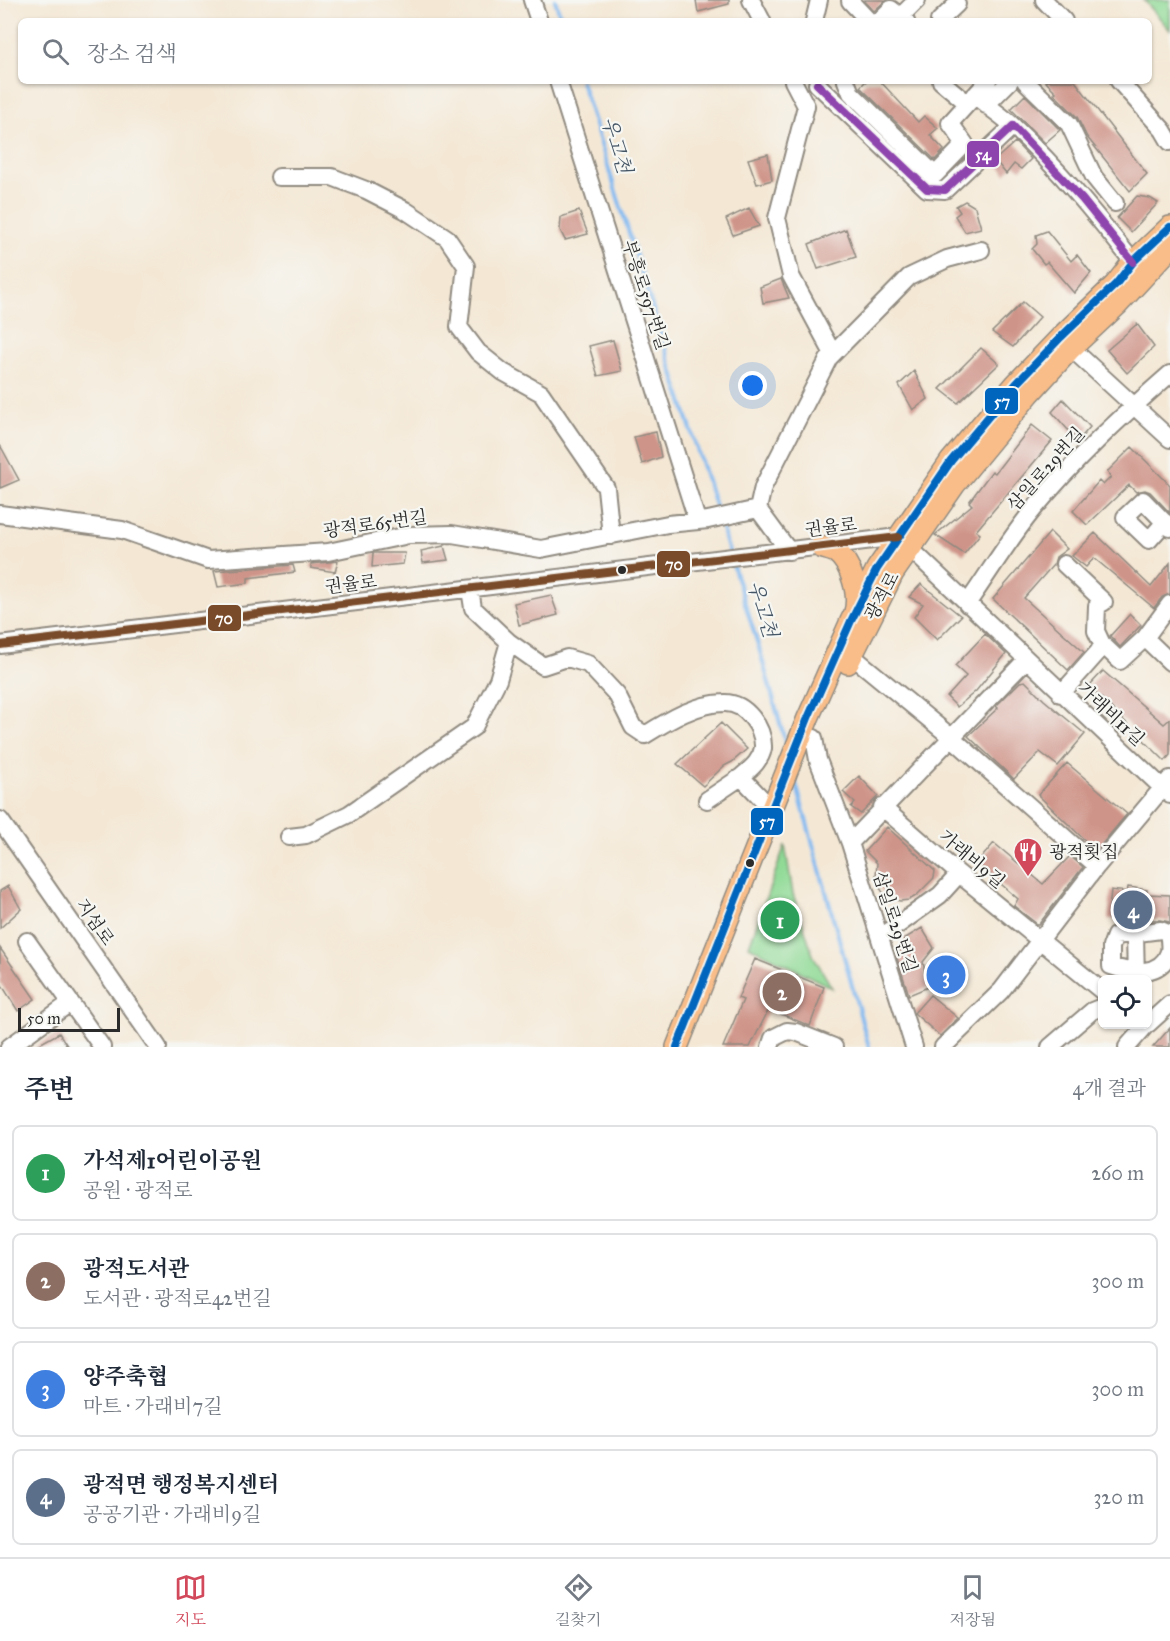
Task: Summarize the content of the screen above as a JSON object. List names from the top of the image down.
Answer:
{
  "streets": {
    "main road": ["광적로"],
    "street": [
      "부흥로597번길",
      "삼일로29번길",
      "광적로65번길",
      "권율로",
      "가래비11길",
      "가래비9길",
      "지섬로"
    ]
  },
  "crossings": [
    ["부흥로597번길", "광적로65번길"],
    ["삼일로29번길", "광적로"],
    ["권율로", "광적로"]
  ],
  "water": ["우고천"],
  "places": {
    "restaurant": ["광적횟집"]
  },
  "lines": ["transit line 54", "transit line 57", "transit line 70"],
  "scale_bar": "50 m",
  "page": {
    "search": "장소 검색",
    "pins": [
      "4",
      "1",
      "3",
      "2"
    ],
    "scale": "50 m",
    "heading": ["주변", "4개 결과"],
    "list": [
      {
        "mark": "1",
        "name": "가석제1어린이공원",
        "note": "공원 · 광적로",
        "value": "260 m"
      },
      {
        "mark": "2",
        "name": "광적도서관",
        "note": "도서관 · 광적로42번길",
        "value": "300 m"
      },
      {
        "mark": "3",
        "name": "양주축협",
        "note": "마트 · 가래비7길",
        "value": "300 m"
      },
      {
        "mark": "4",
        "name": "광적면 행정복지센터",
        "note": "공공기관 · 가래비9길",
        "value": "320 m"
      }
    ],
    "nav": ["지도", "길찾기", "저장됨"]
  }
}
